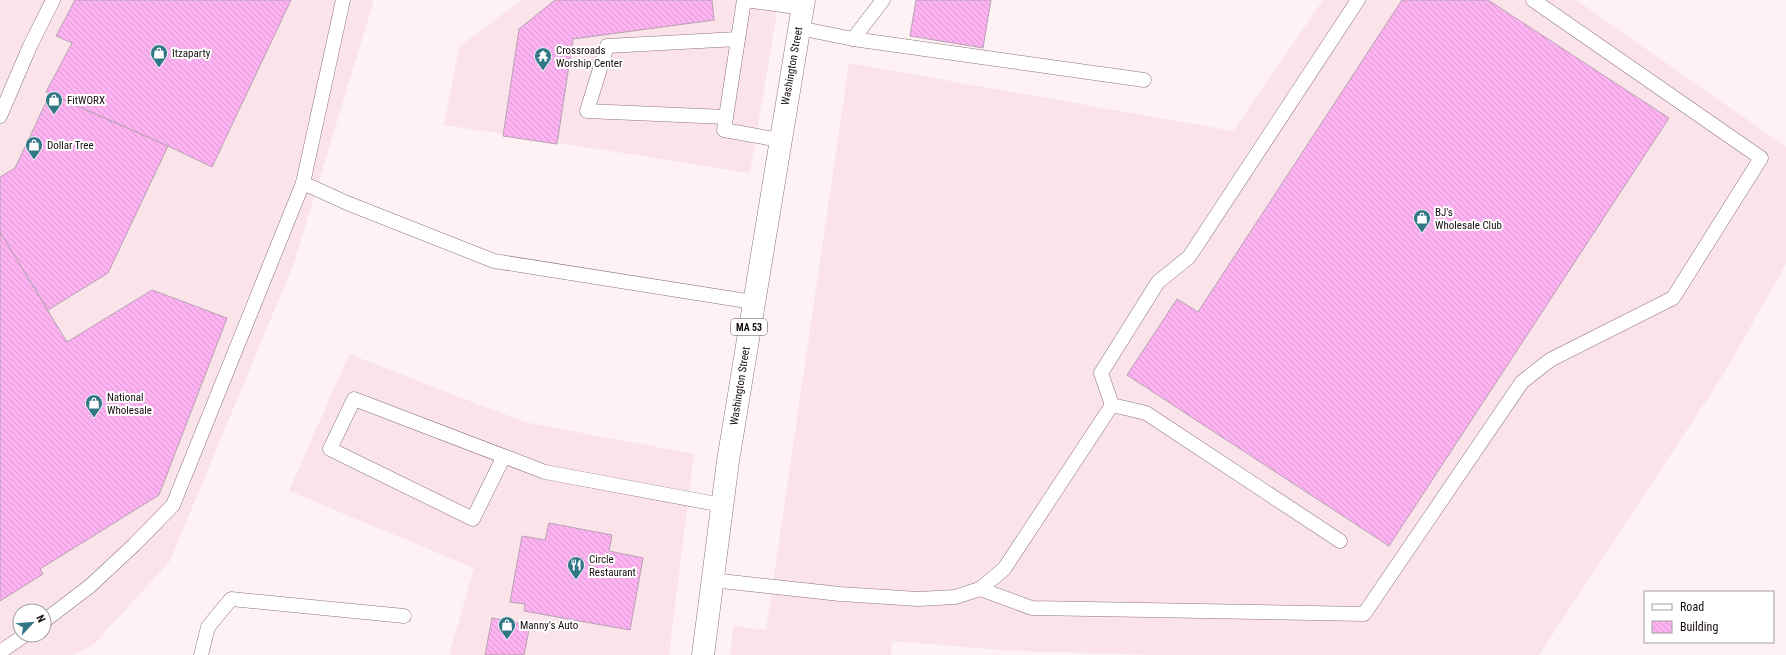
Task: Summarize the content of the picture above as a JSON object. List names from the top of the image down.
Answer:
{
  "streets": {
    "main road": ["Washington Street", "MA 53"]
  },
  "places": {
    "shop": [
      "Itzaparty",
      "FitWORX",
      "Dollar Tree",
      "BJ's Wholesale Club",
      "National Wholesale",
      "Manny's Auto"
    ],
    "temple": ["Crossroads Worship Center"],
    "restaurant": ["Circle Restaurant"]
  },
  "legend": ["Road", "Building"],
  "north": "top right"
}
